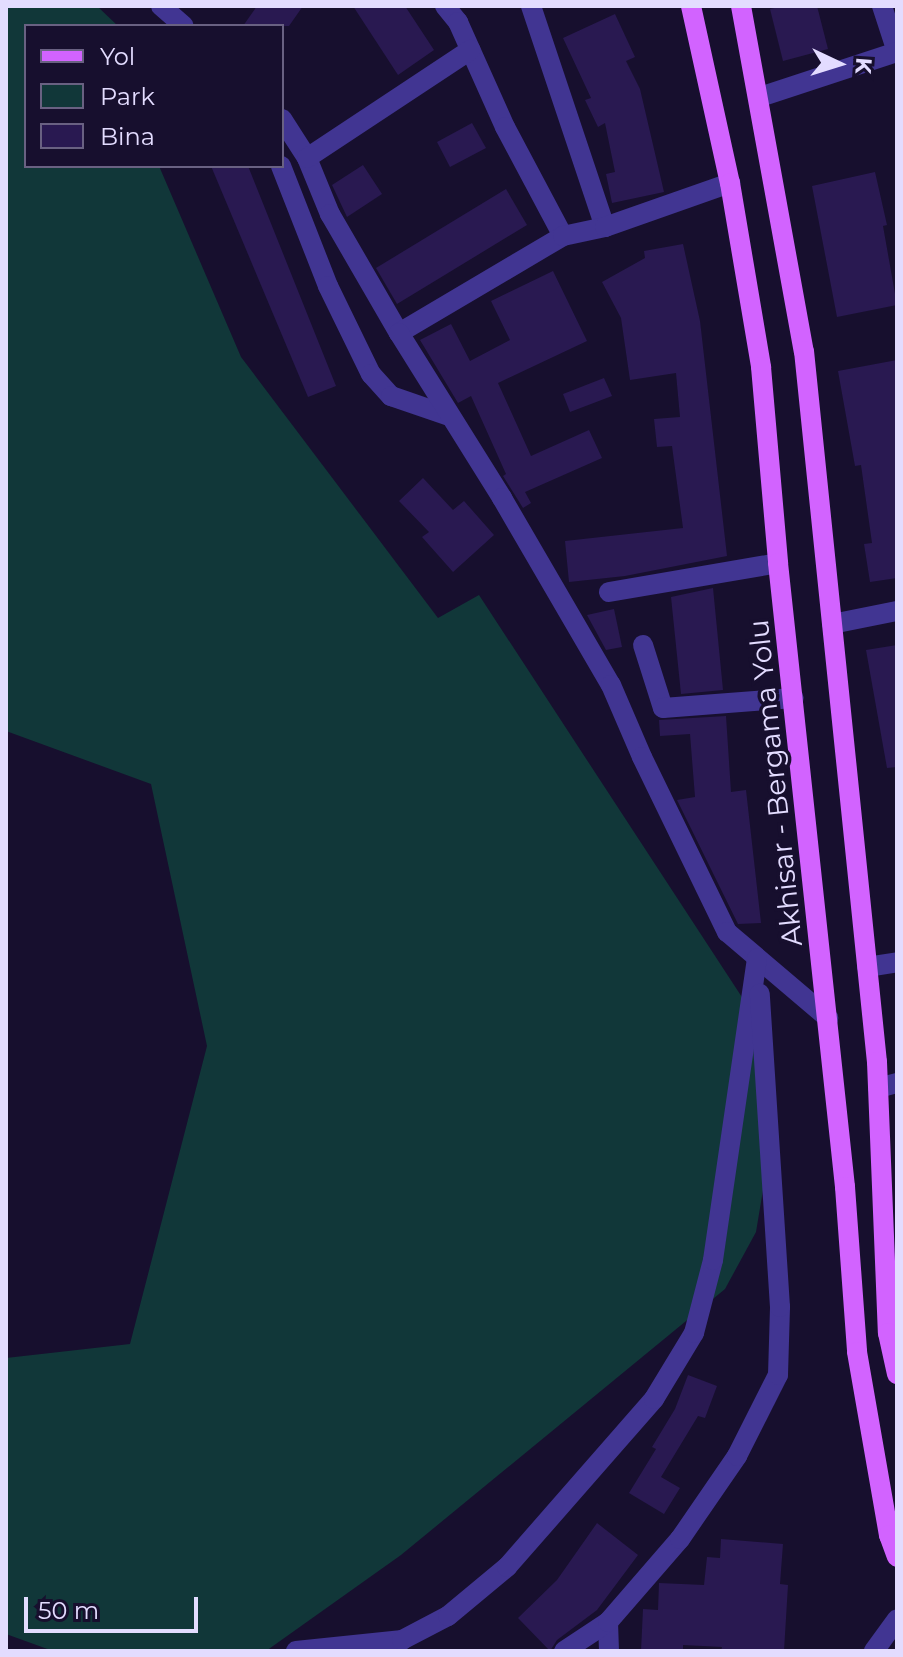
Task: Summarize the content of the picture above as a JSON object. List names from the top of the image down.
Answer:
{
  "streets": {
    "main road": ["Akhisar - Bergama Yolu"]
  },
  "legend": ["Yol", "Park", "Bina"],
  "scale_bar": "50 m",
  "north": "right"
}
